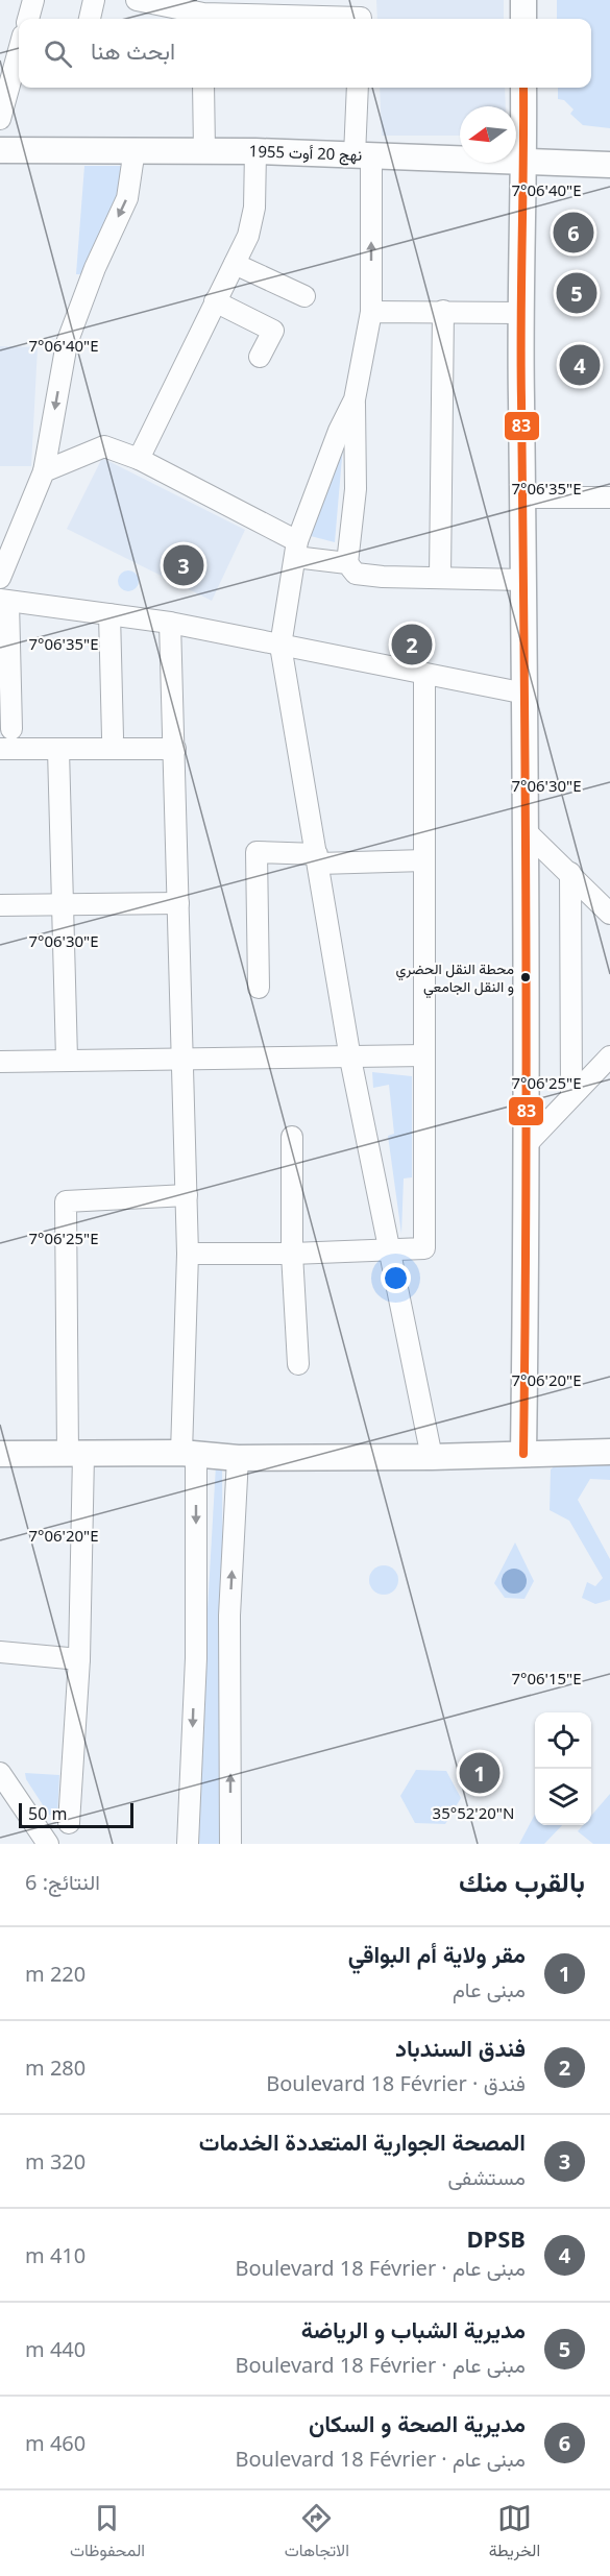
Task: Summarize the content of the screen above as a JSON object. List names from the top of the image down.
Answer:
{
  "streets": {
    "main road": ["نهج 20 أوت 1955"]
  },
  "places": ["محطة النقل الحضري و النقل الجامعي"],
  "lines": ["transit line 83"],
  "scale_bar": "50 m",
  "north": "left",
  "page": {
    "search": "ابحث هنا",
    "pins": [
      "6",
      "5",
      "4",
      "3",
      "2",
      "1"
    ],
    "scale": "50 m",
    "heading": ["بالقرب منك", "النتائج: 6"],
    "list": [
      {
        "mark": "1",
        "name": "مقر ولاية أم البواقي",
        "note": "مبنى عام",
        "value": "220 m"
      },
      {
        "mark": "2",
        "name": "فندق السندباد",
        "note": "فندق · Boulevard 18 Février",
        "value": "280 m"
      },
      {
        "mark": "3",
        "name": "المصحة الجوارية المتعددة الخدمات",
        "note": "مستشفى",
        "value": "320 m"
      },
      {
        "mark": "4",
        "name": "DPSB",
        "note": "مبنى عام · Boulevard 18 Février",
        "value": "410 m"
      },
      {
        "mark": "5",
        "name": "مديرية الشباب و الرياضة",
        "note": "مبنى عام · Boulevard 18 Février",
        "value": "440 m"
      },
      {
        "mark": "6",
        "name": "مديرية الصحة و السكان",
        "note": "مبنى عام · Boulevard 18 Février",
        "value": "460 m"
      }
    ],
    "nav": ["الخريطة", "الاتجاهات", "المحفوظات"]
  },
  "coordinates": [
    "7°06'40\"E",
    "7°06'35\"E",
    "7°06'30\"E",
    "7°06'25\"E",
    "7°06'20\"E",
    "7°06'15\"E",
    "35°52'20\"N"
  ]
}
